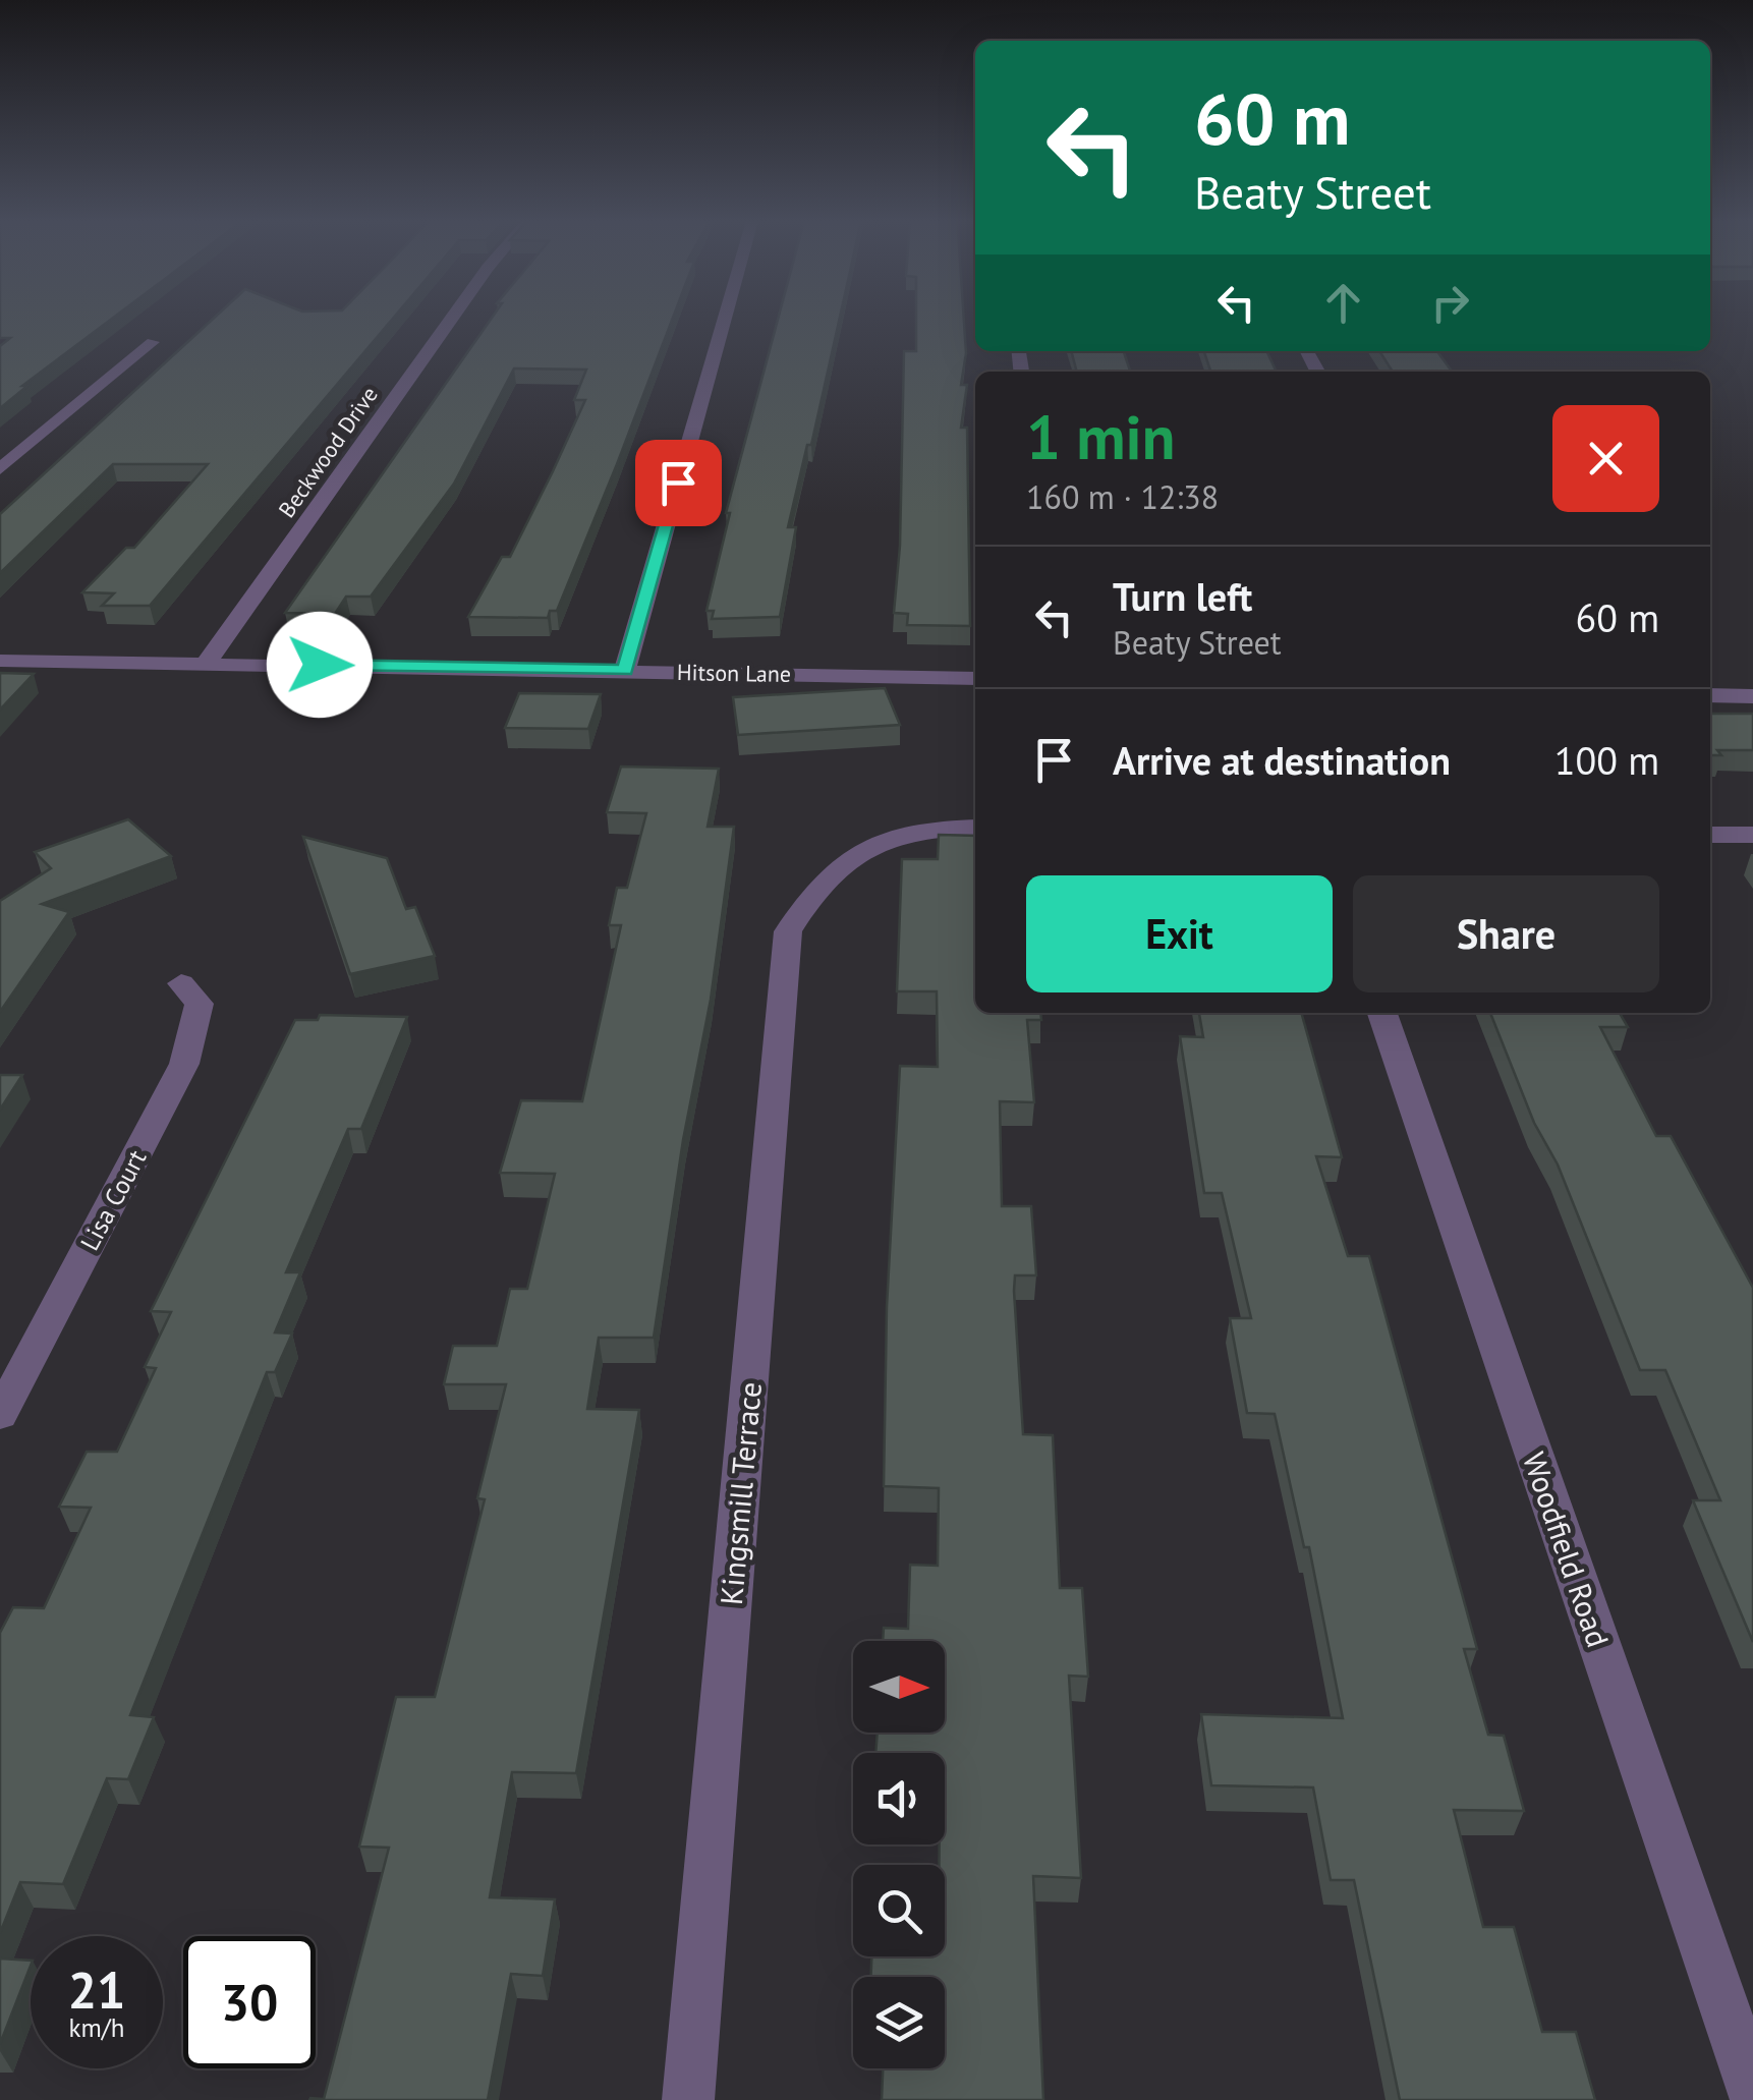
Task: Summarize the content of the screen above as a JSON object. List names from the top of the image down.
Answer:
{
  "streets": {
    "street": [
      "Beckwood Drive",
      "Hitson Lane",
      "Lisa Court",
      "Kingsmill Terrace",
      "Woodfield Road"
    ]
  },
  "crossings": [
    ["Beckwood Drive", "Hitson Lane"]
  ],
  "north": "right",
  "page": {
    "turn": ["60 m", "Beaty Street"],
    "heading": ["1 min", "160 m · 12:38"],
    "list": [
      {
        "name": "Turn left",
        "note": "Beaty Street",
        "value": "60 m"
      },
      {
        "name": "Arrive at destination",
        "value": "100 m"
      }
    ],
    "buttons": ["Exit", "Share"],
    "speed": "21 km/h",
    "limit": "30"
  }
}
